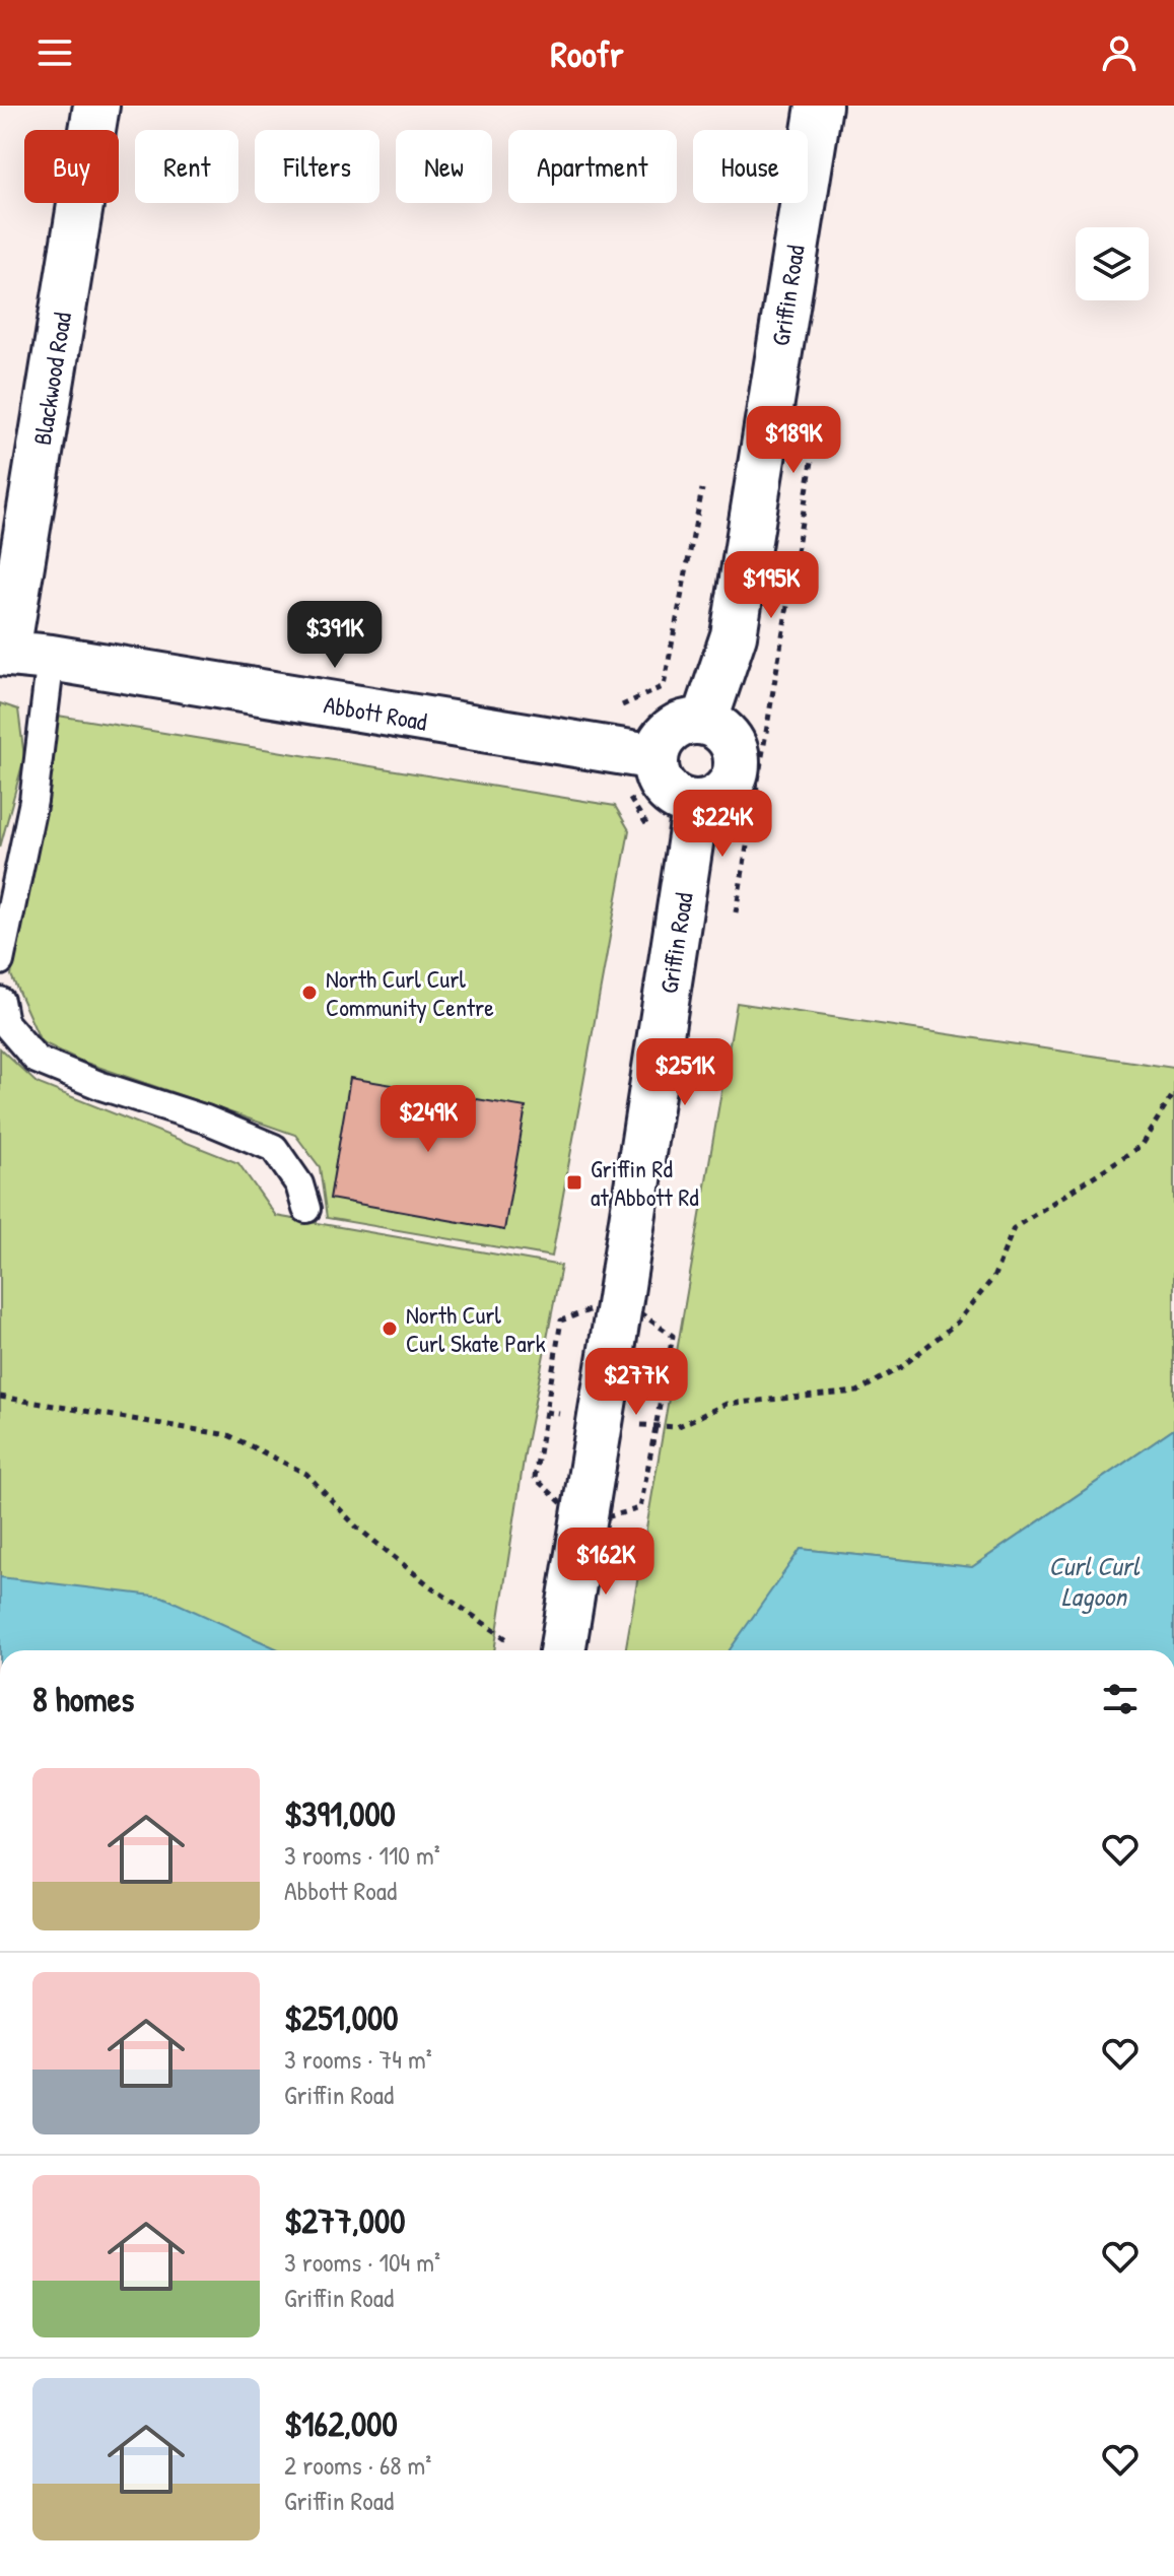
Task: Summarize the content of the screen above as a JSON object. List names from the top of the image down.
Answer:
{
  "streets": {
    "main road": ["Griffin Road", "Blackwood Road", "Abbott Road"]
  },
  "crossings": [
    ["Griffin Road", "Abbott Road"],
    ["Blackwood Road", "Abbott Road"]
  ],
  "water": ["Curl Curl Lagoon"],
  "places": {
    "other": ["North Curl Curl Community Centre", "North Curl Curl Skate Park"],
    "transit": ["Griffin Rd at Abbott Rd"]
  },
  "page": {
    "header": "Roofr",
    "chip": [
      "Buy",
      "Rent",
      "Filters",
      "New",
      "Apartment",
      "House"
    ],
    "price": [
      "$189K",
      "$195K",
      "$391K",
      "$224K",
      "$251K",
      "$249K",
      "$277K",
      "$162K"
    ],
    "heading": "8 homes",
    "list": [
      {
        "name": "$391,000",
        "note": "3 rooms · 110 m² · Abbott Road"
      },
      {
        "name": "$251,000",
        "note": "3 rooms · 74 m² · Griffin Road"
      },
      {
        "name": "$277,000",
        "note": "3 rooms · 104 m² · Griffin Road"
      },
      {
        "name": "$162,000",
        "note": "2 rooms · 68 m² · Griffin Road"
      }
    ]
  }
}
